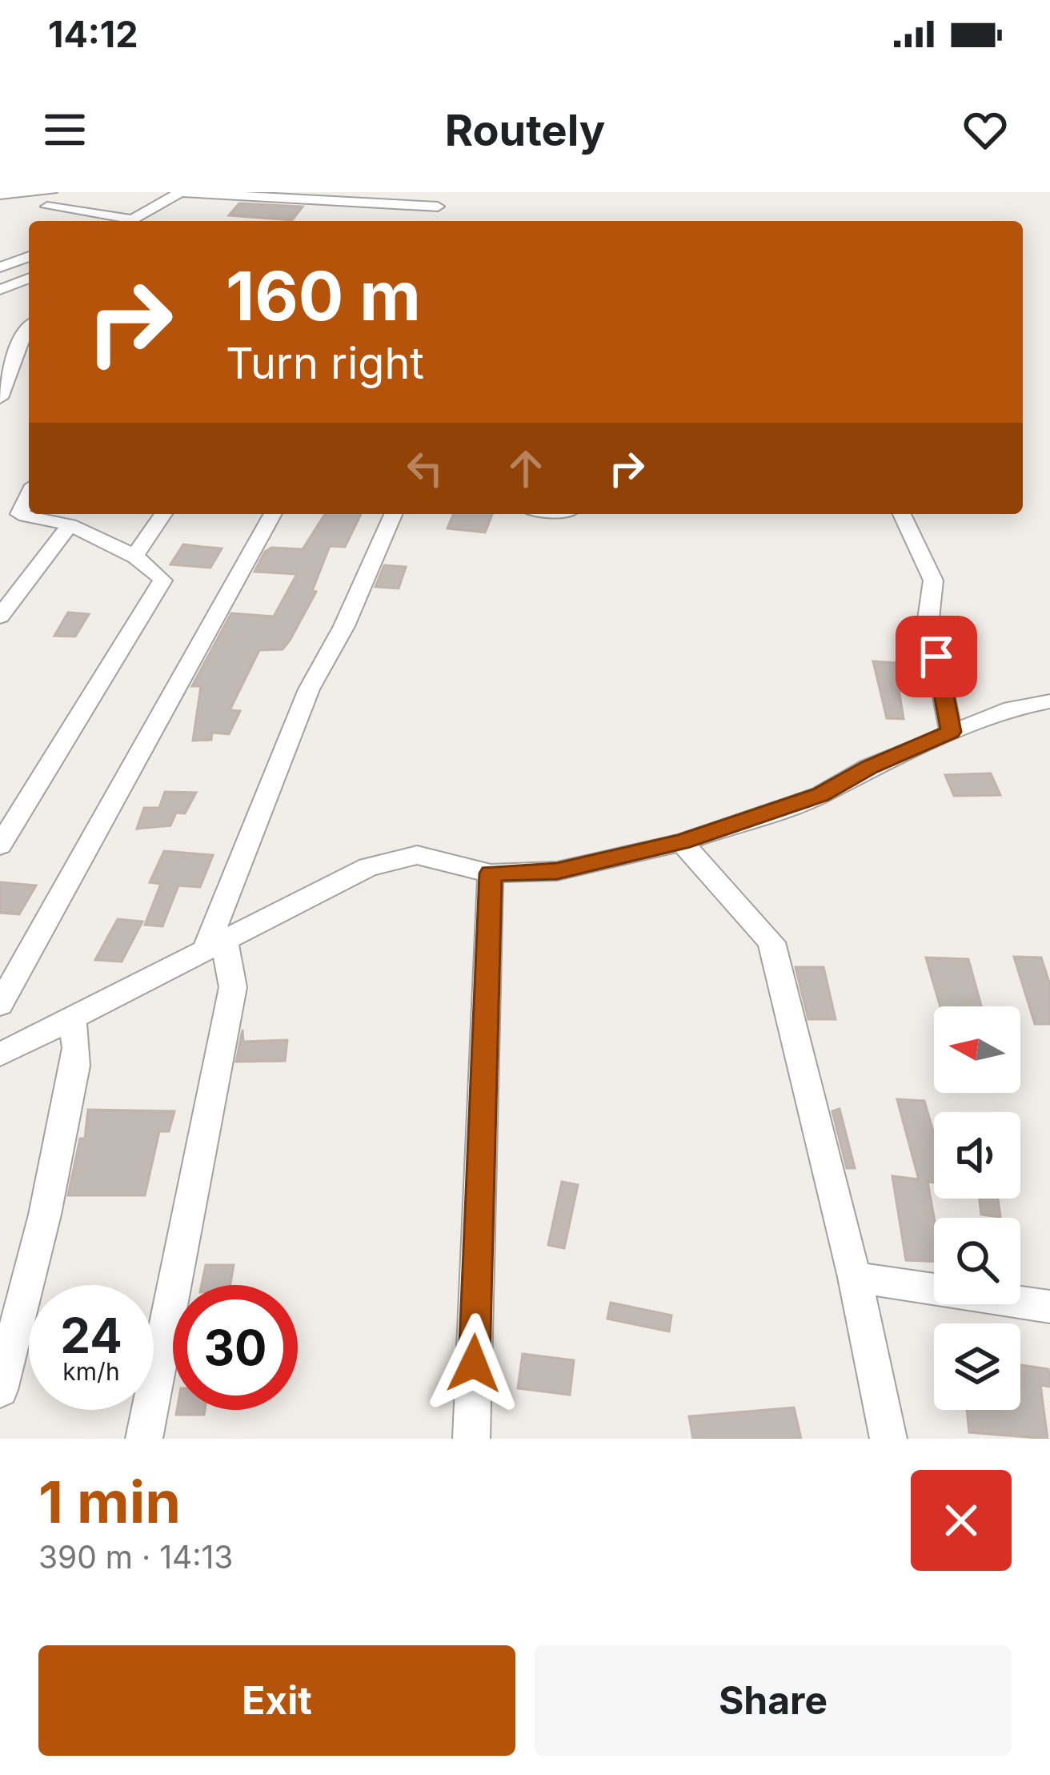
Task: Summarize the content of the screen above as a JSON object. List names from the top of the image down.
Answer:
{
  "north": "left",
  "page": {
    "status": "14:12",
    "header": "Routely",
    "turn": ["160 m", "Turn right"],
    "speed": "24 km/h",
    "limit": "30",
    "heading": ["1 min", "390 m · 14:13"],
    "buttons": ["Exit", "Share"]
  }
}
